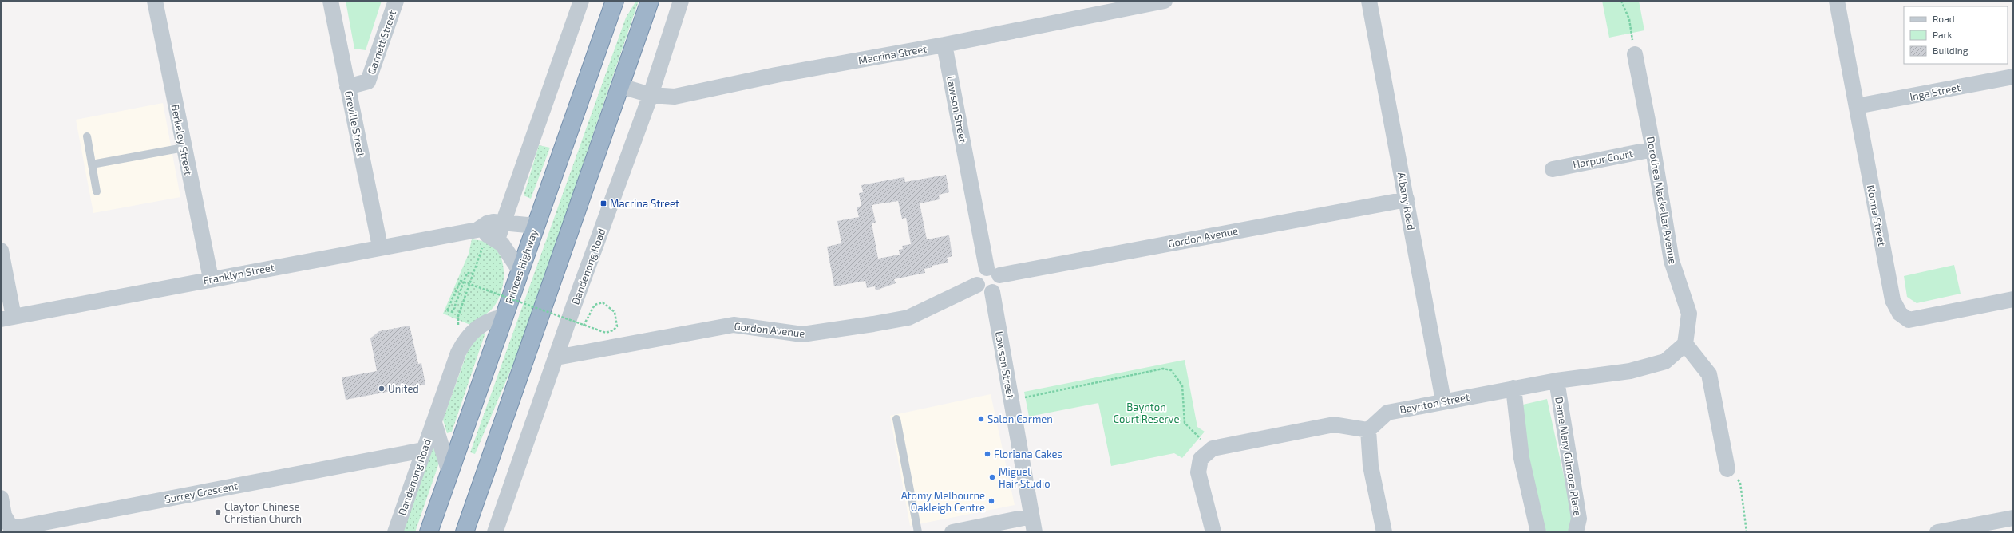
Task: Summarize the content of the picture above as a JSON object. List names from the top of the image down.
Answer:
{
  "streets": {
    "highway": ["Princes Highway"],
    "street": [
      "Garnett Street",
      "Macrina Street",
      "Inga Street",
      "Lawson Street",
      "Greville Street",
      "Berkeley Street",
      "Harpur Court",
      "Dorothea Mackellar Avenue",
      "Albany Road",
      "Nonna Street",
      "Gordon Avenue",
      "Dandenong Road",
      "Franklyn Street",
      "Baynton Street",
      "Dame Mary Gilmore Place",
      "Surrey Crescent"
    ]
  },
  "crossings": [
    ["Garnett Street", "Greville Street"],
    ["Macrina Street", "Lawson Street"],
    ["Macrina Street", "Dandenong Road"],
    ["Inga Street", "Nonna Street"],
    ["Lawson Street", "Gordon Avenue"],
    ["Greville Street", "Franklyn Street"],
    ["Berkeley Street", "Franklyn Street"],
    ["Harpur Court", "Dorothea Mackellar Avenue"],
    ["Dorothea Mackellar Avenue", "Baynton Street"],
    ["Albany Road", "Gordon Avenue"],
    ["Albany Road", "Baynton Street"],
    ["Gordon Avenue", "Dandenong Road"],
    ["Princes Highway", "Dandenong Road"],
    ["Princes Highway", "Franklyn Street"],
    ["Dandenong Road", "Surrey Crescent"],
    ["Baynton Street", "Dame Mary Gilmore Place"]
  ],
  "parks": ["Baynton Court Reserve"],
  "places": {
    "transit": ["Macrina Street"],
    "other": [
      "United",
      "Salon Carmen",
      "Floriana Cakes",
      "Miguel Hair Studio",
      "Atomy Melbourne Oakleigh Centre",
      "Clayton Chinese Christian Church"
    ]
  },
  "legend": ["Road", "Park", "Building"]
}
